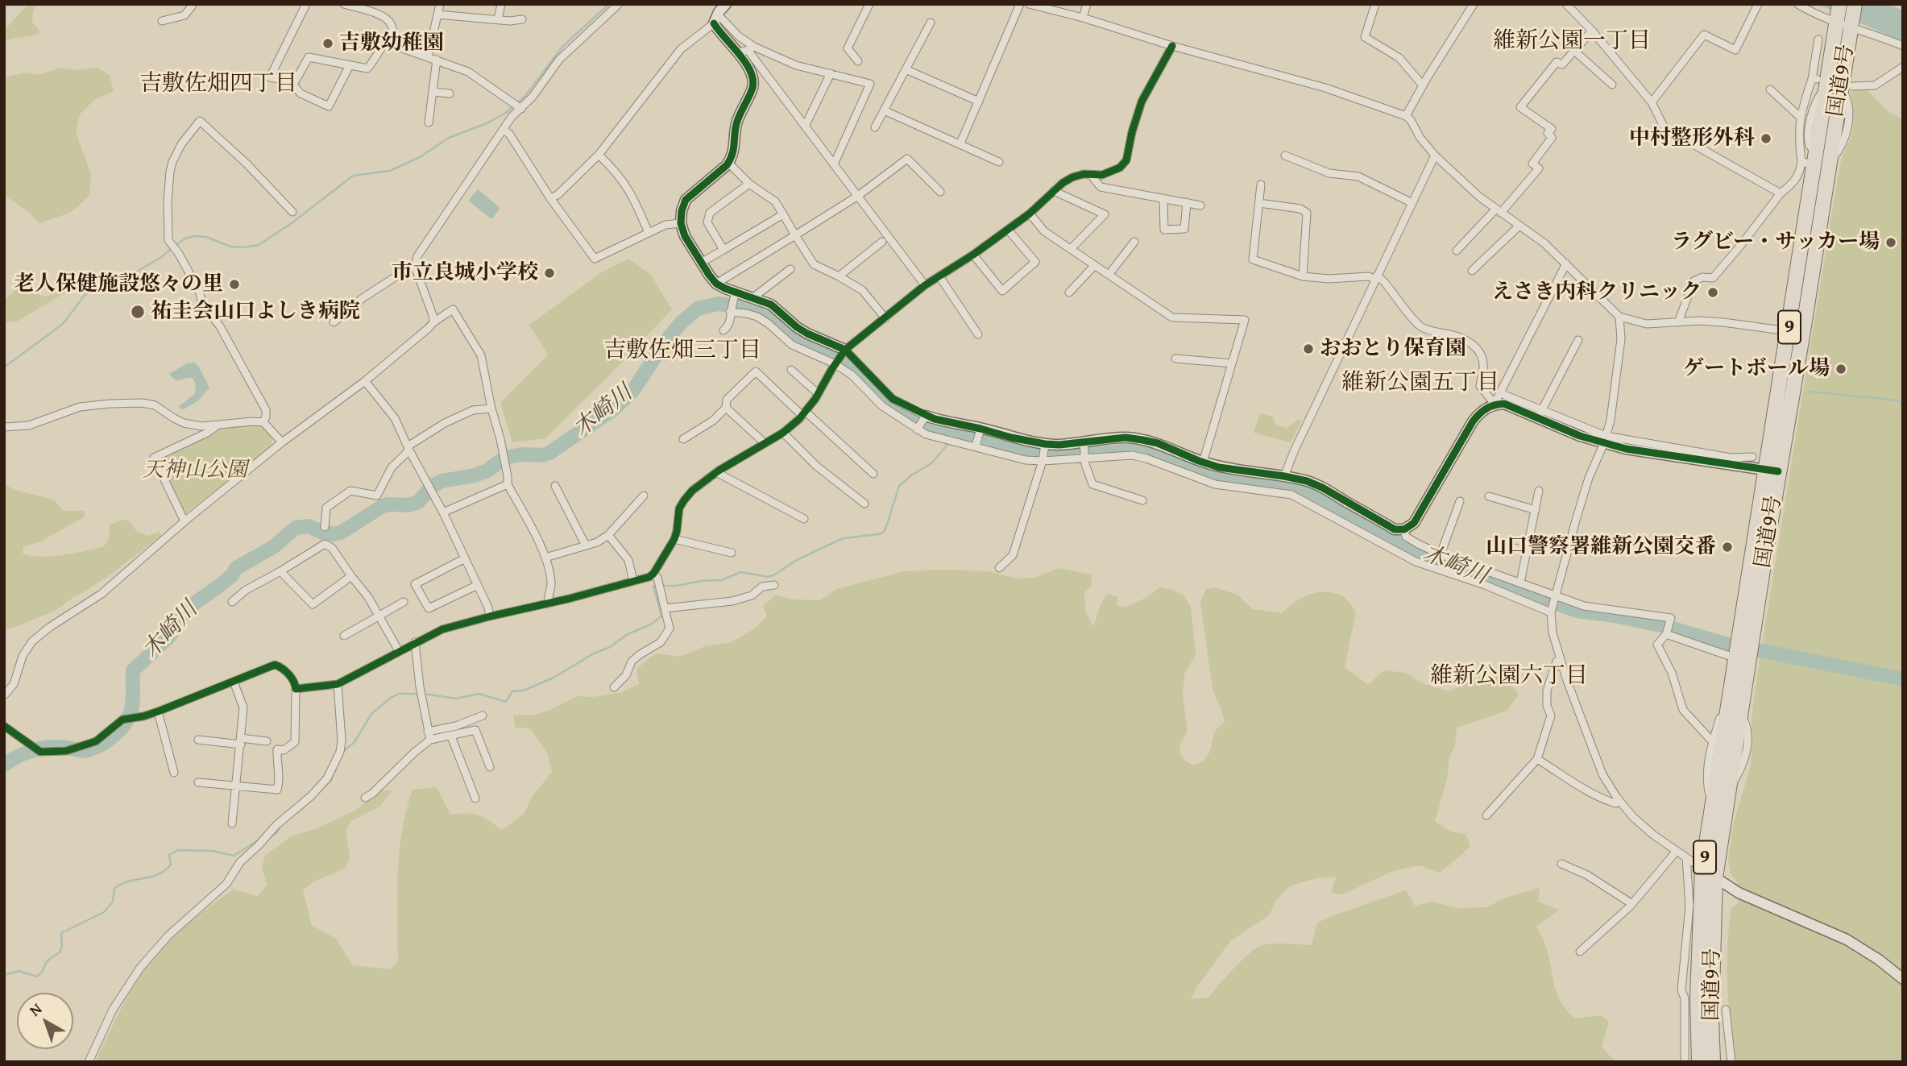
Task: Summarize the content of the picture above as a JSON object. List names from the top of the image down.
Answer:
{
  "streets": {
    "highway": ["国道9号", "9"]
  },
  "districts": [
    "維新公園一丁目",
    "吉敷佐畑四丁目",
    "吉敷佐畑三丁目",
    "維新公園五丁目",
    "維新公園六丁目"
  ],
  "water": ["木崎川"],
  "parks": ["天神山公園"],
  "places": [
    "吉敷幼稚園",
    "中村整形外科",
    "ラグビー・サッカー場",
    "市立良城小学校",
    "老人保健施設悠々の里",
    "えさき内科クリニック",
    "祐圭会山口よしき病院",
    "おおとり保育園",
    "ゲートボール場",
    "山口警察署維新公園交番"
  ],
  "north": "top left"
}
